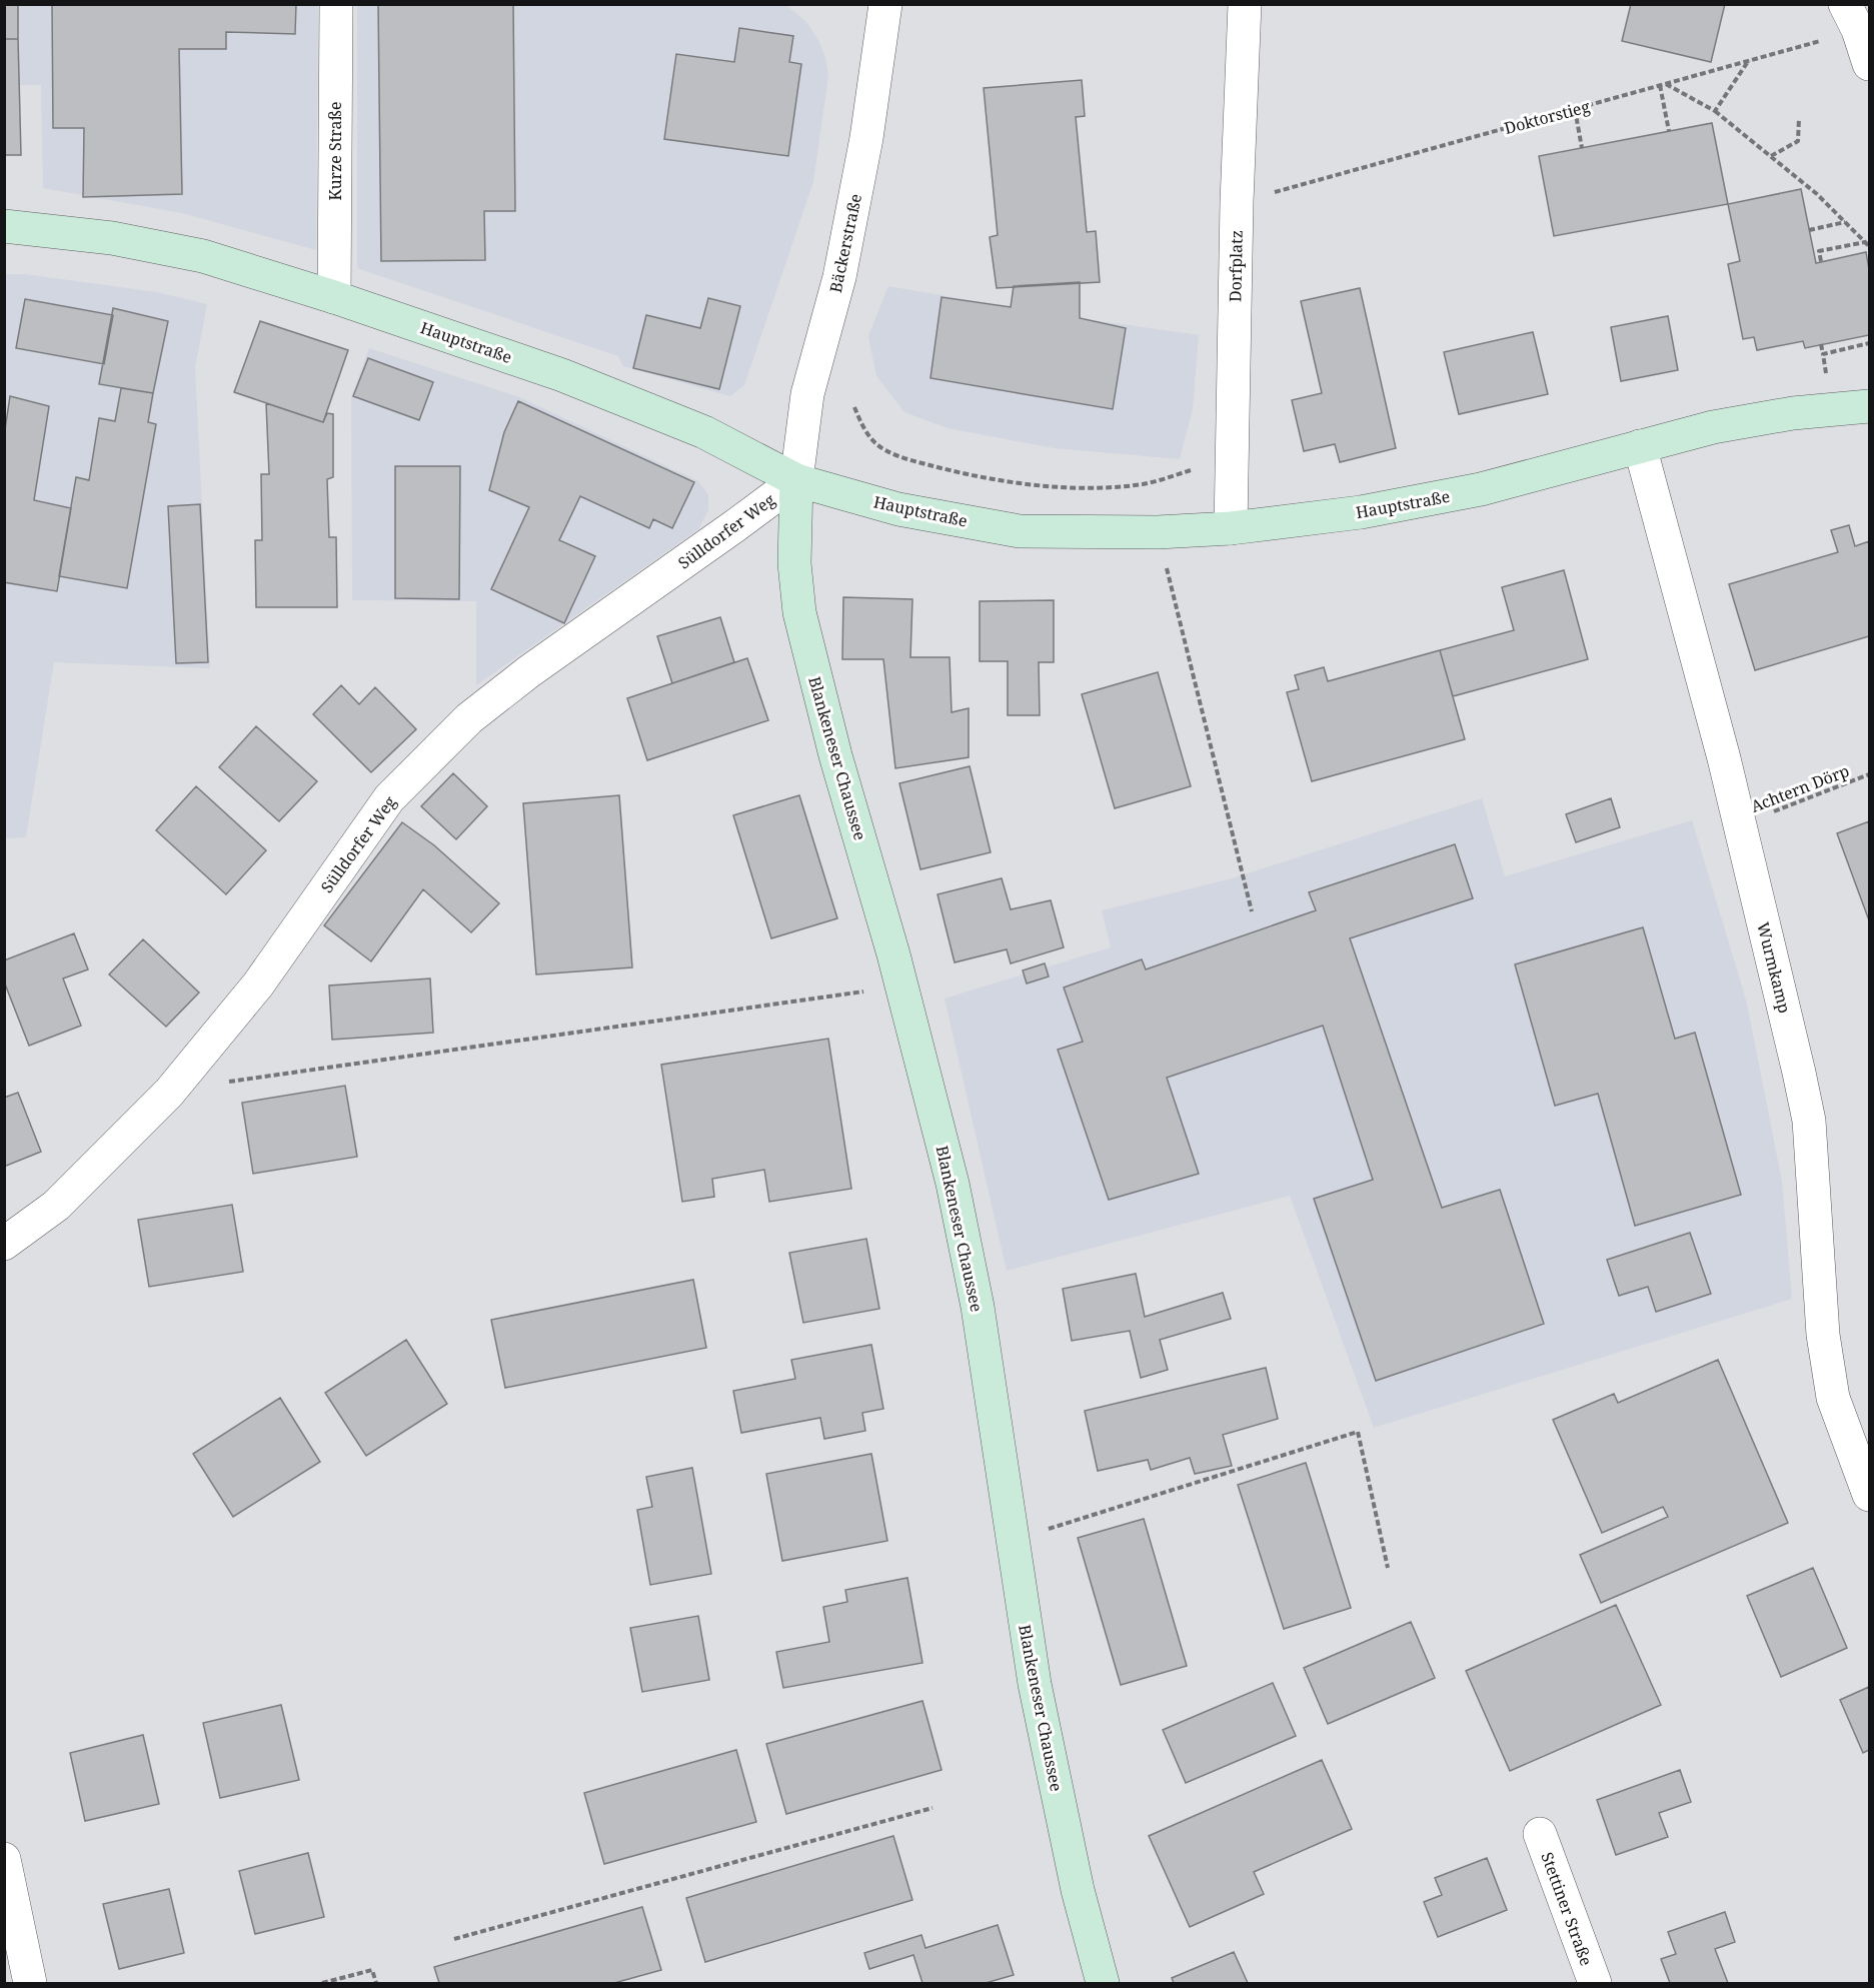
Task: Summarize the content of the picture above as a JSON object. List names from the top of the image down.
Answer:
{
  "streets": {
    "main road": ["Hauptstraße", "Blankeneser Chaussee"],
    "street": [
      "Kurze Straße",
      "Bäckerstraße",
      "Dorfplatz",
      "Sülldorfer Weg",
      "Wurmkamp",
      "Stettiner Straße"
    ],
    "path": ["Doktorstieg", "Achtern Dörp"]
  },
  "crossings": [
    ["Doktorstieg", "Dorfplatz"],
    ["Kurze Straße", "Hauptstraße"],
    ["Bäckerstraße", "Hauptstraße"],
    ["Bäckerstraße", "Sülldorfer Weg"],
    ["Bäckerstraße", "Blankeneser Chaussee"],
    ["Dorfplatz", "Hauptstraße"],
    ["Hauptstraße", "Sülldorfer Weg"],
    ["Hauptstraße", "Blankeneser Chaussee"],
    ["Hauptstraße", "Wurmkamp"],
    ["Sülldorfer Weg", "Blankeneser Chaussee"],
    ["Achtern Dörp", "Wurmkamp"]
  ]
}
